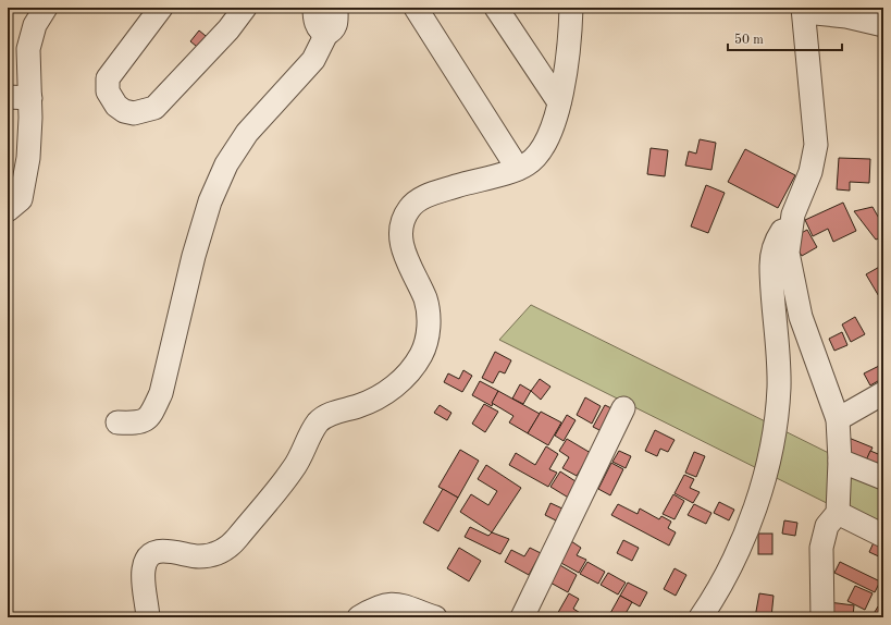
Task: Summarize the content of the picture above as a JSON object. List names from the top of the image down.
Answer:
{
  "scale_bar": "50 m"
}
